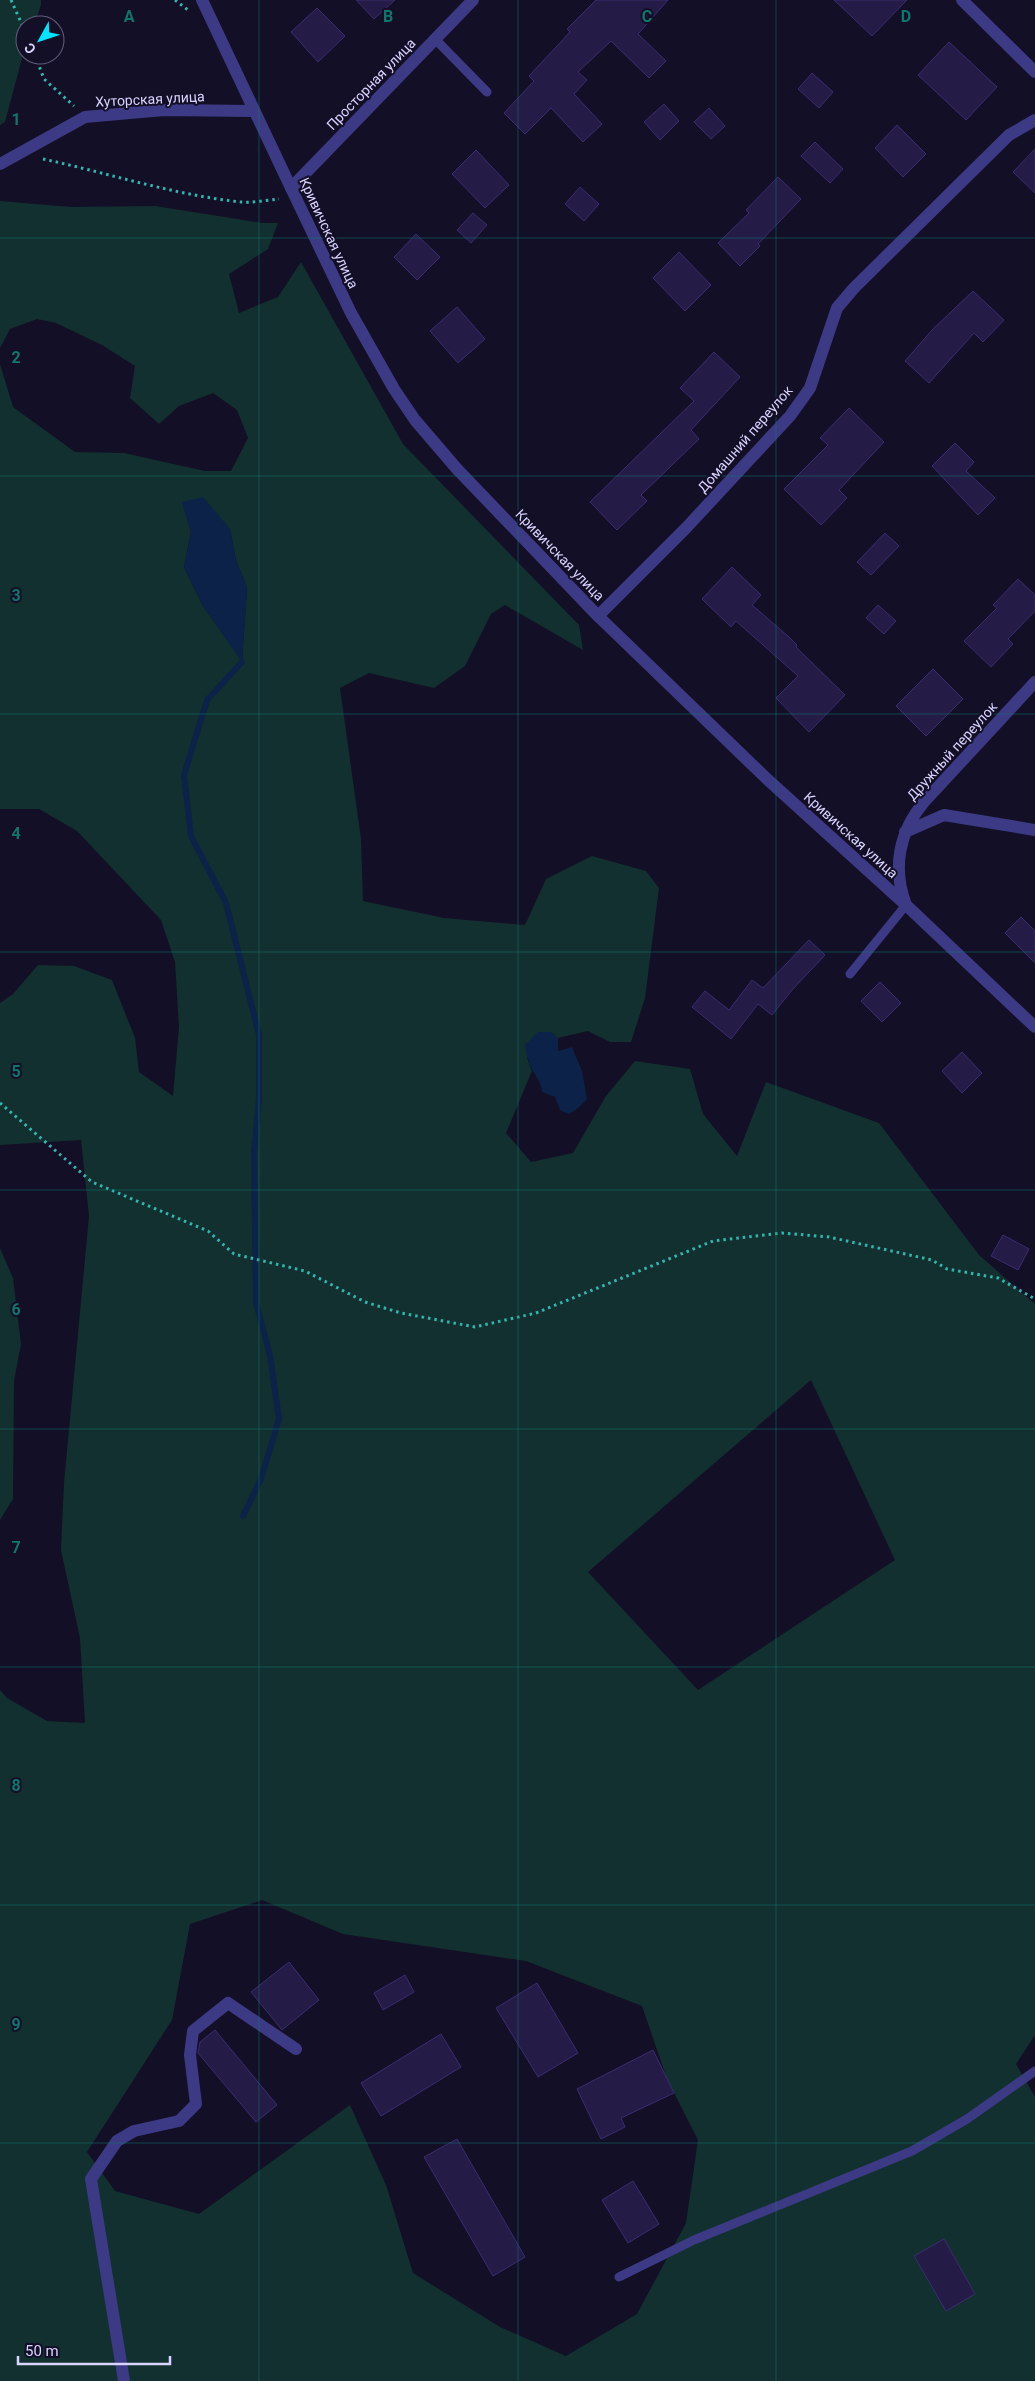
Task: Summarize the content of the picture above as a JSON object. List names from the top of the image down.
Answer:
{
  "streets": {
    "street": [
      "Просторная улица",
      "Хуторская улица",
      "Кривичская улица",
      "Домашний переулок",
      "Дружный переулок"
    ]
  },
  "crossings": [
    ["Просторная улица", "Кривичская улица"],
    ["Хуторская улица", "Кривичская улица"],
    ["Кривичская улица", "Домашний переулок"],
    ["Кривичская улица", "Дружный переулок"]
  ],
  "scale_bar": "50 m",
  "north": "bottom left",
  "grid": {
    "columns": [
      "A",
      "B",
      "C",
      "D"
    ],
    "rows": [
      "1",
      "2",
      "3",
      "4",
      "5",
      "6",
      "7",
      "8",
      "9"
    ]
  }
}
